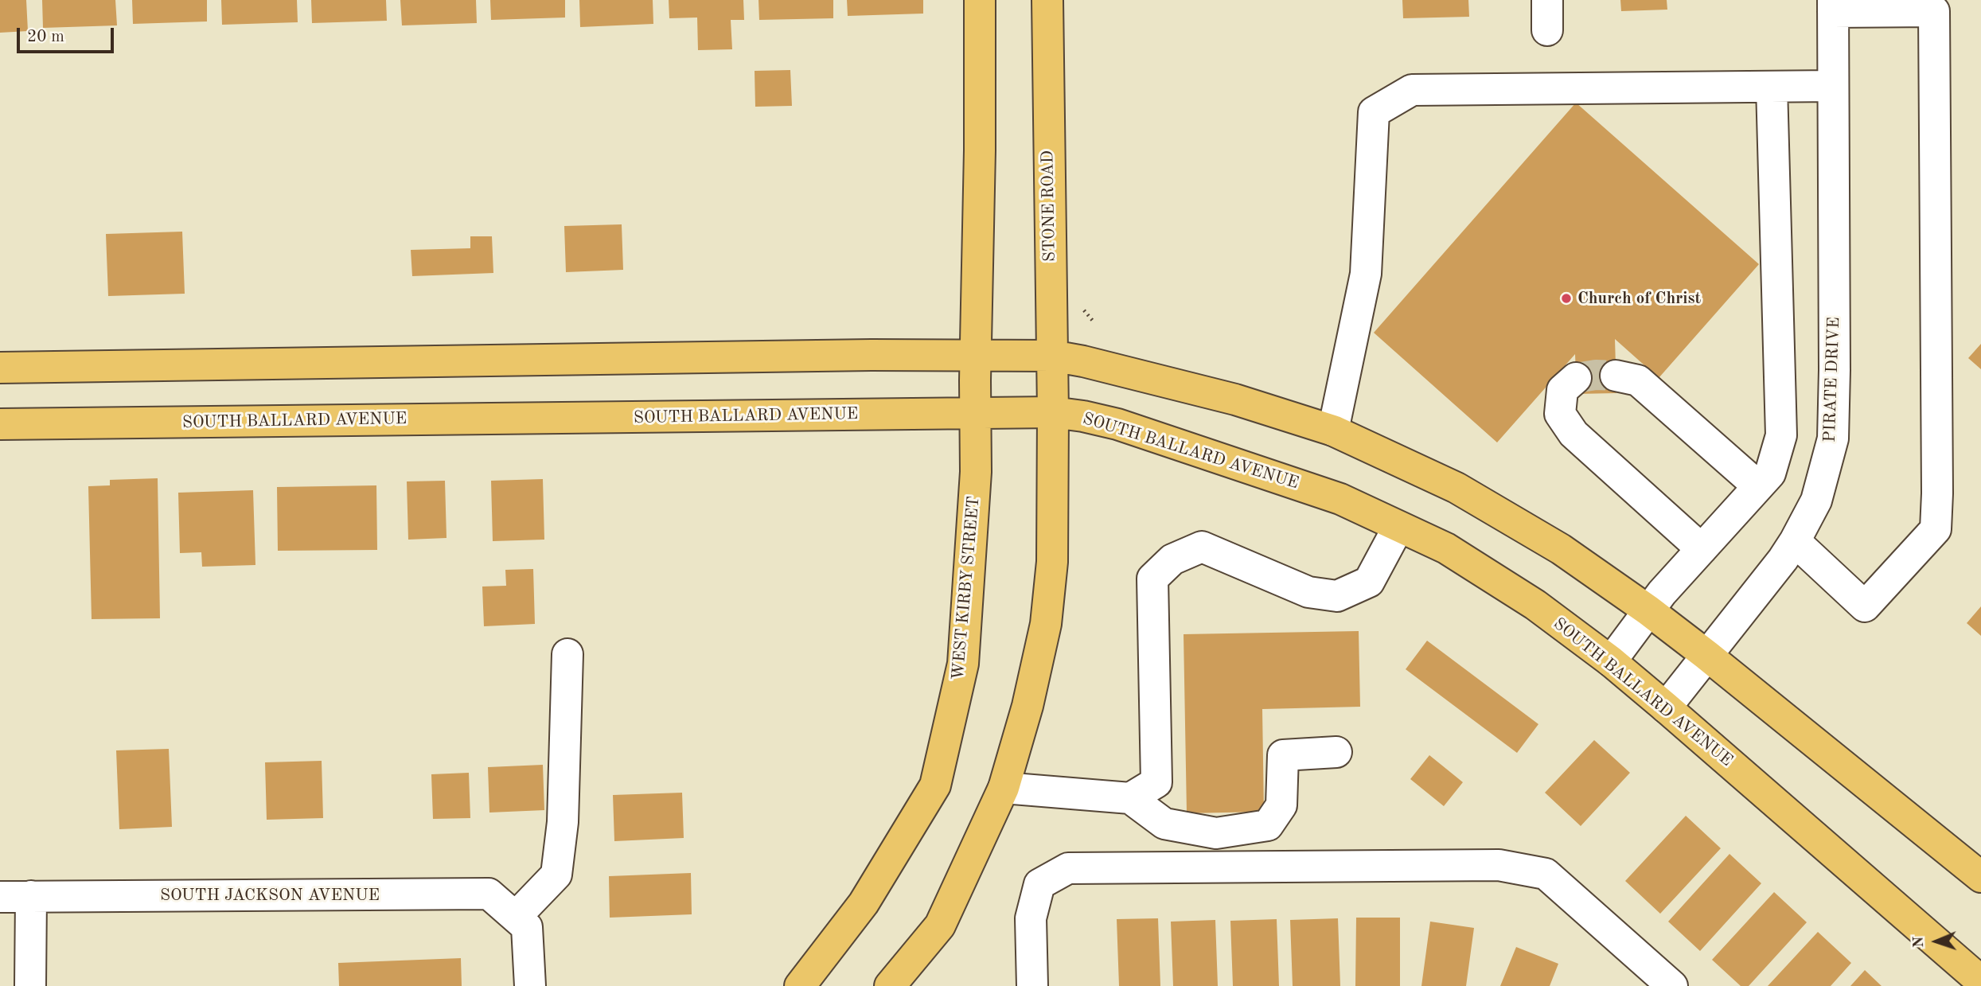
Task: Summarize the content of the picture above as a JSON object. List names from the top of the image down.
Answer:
{
  "streets": {
    "main road": ["STONE ROAD", "SOUTH BALLARD AVENUE", "WEST KIRBY STREET"],
    "street": ["PIRATE DRIVE", "SOUTH JACKSON AVENUE"]
  },
  "crossings": [
    ["STONE ROAD", "SOUTH BALLARD AVENUE"],
    ["PIRATE DRIVE", "SOUTH BALLARD AVENUE"],
    ["SOUTH BALLARD AVENUE", "WEST KIRBY STREET"]
  ],
  "places": ["Church of Christ"],
  "scale_bar": "20 m",
  "north": "left"
}
